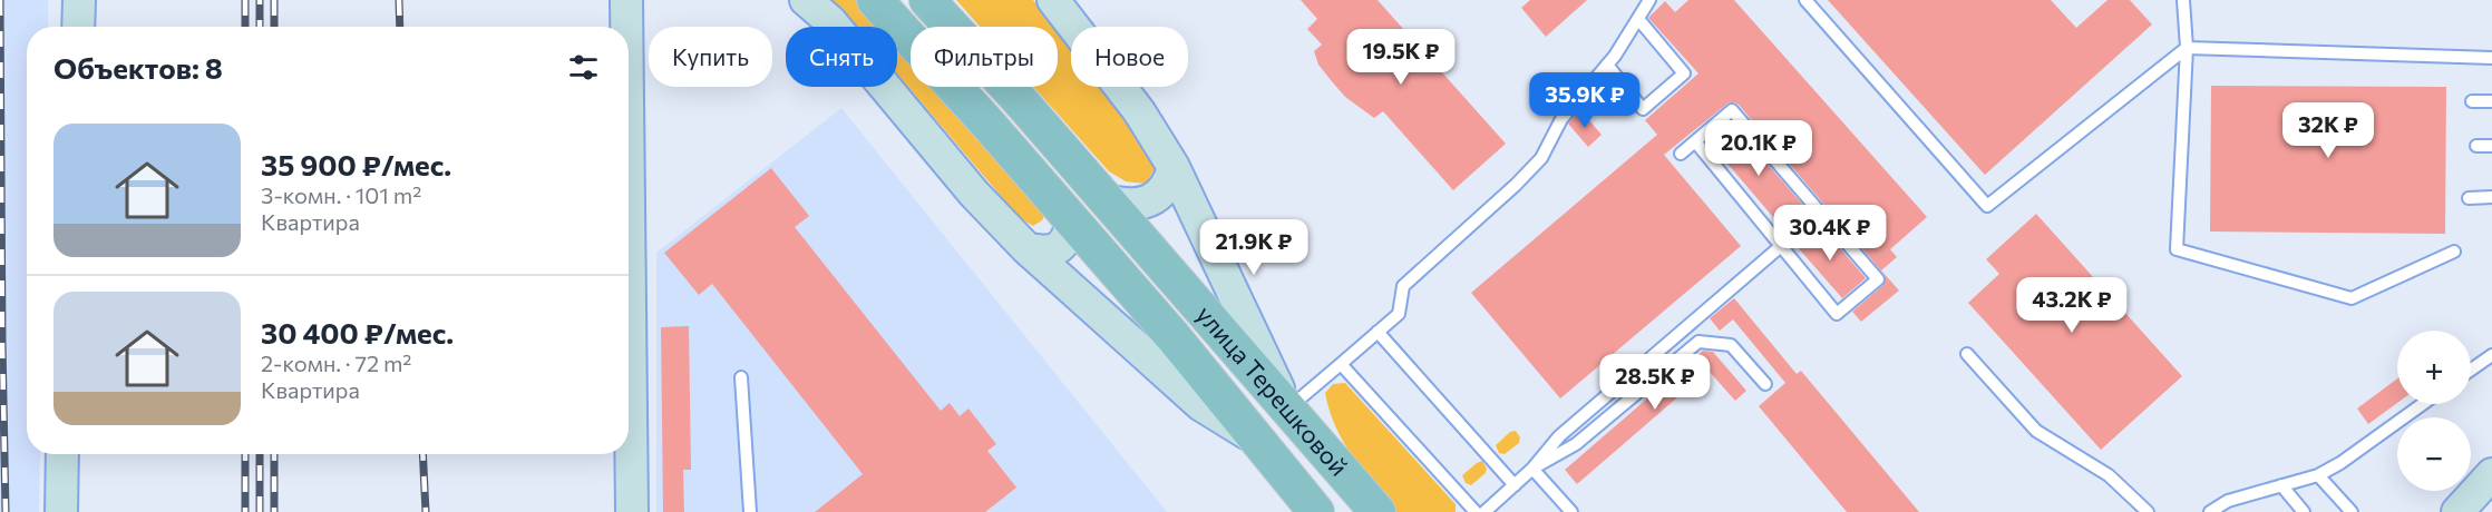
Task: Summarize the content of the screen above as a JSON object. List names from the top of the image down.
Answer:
{
  "streets": {
    "main road": ["улица Терешковой"]
  },
  "page": {
    "chip": [
      "Купить",
      "Снять",
      "Фильтры",
      "Новое"
    ],
    "heading": "Объектов: 8",
    "price": [
      "19.5K ₽",
      "35.9K ₽",
      "32K ₽",
      "20.1K ₽",
      "30.4K ₽",
      "21.9K ₽",
      "43.2K ₽",
      "28.5K ₽"
    ],
    "list": [
      {
        "name": "35 900 ₽/мес.",
        "note": "3-комн. · 101 m² · Квартира"
      },
      {
        "name": "30 400 ₽/мес.",
        "note": "2-комн. · 72 m² · Квартира"
      }
    ],
    "map_buttons": ["+", "−"]
  }
}
